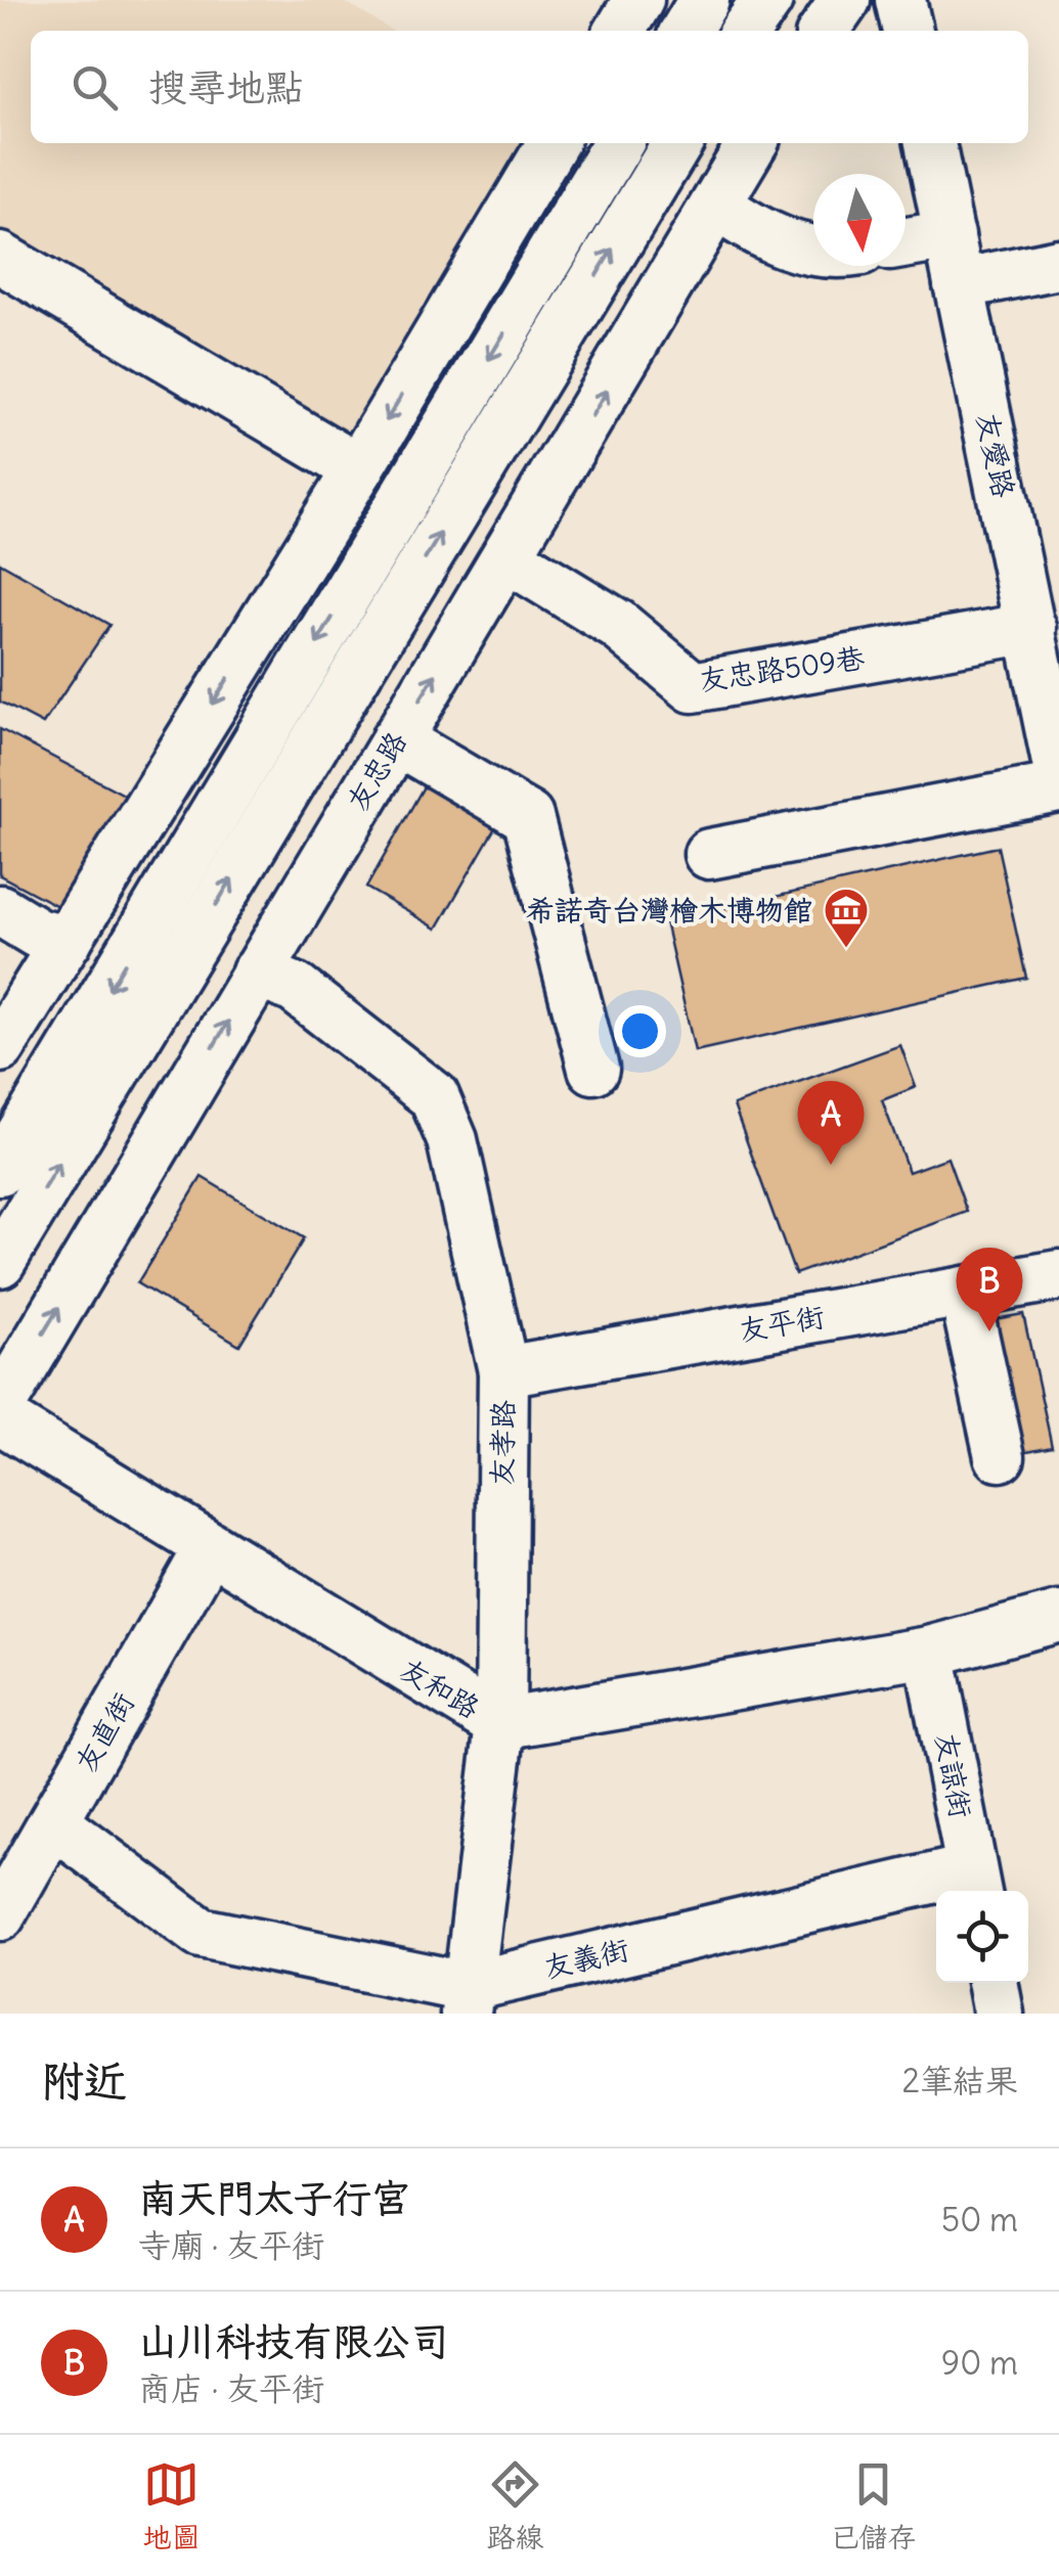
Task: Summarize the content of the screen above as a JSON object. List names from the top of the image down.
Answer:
{
  "streets": {
    "street": [
      "友愛路",
      "友忠路509巷",
      "友忠路",
      "友平街",
      "友孝路",
      "友和路",
      "友直街",
      "友諒街",
      "友義街"
    ]
  },
  "crossings": [
    ["友愛路", "友忠路509巷"],
    ["友忠路509巷", "友忠路"],
    ["友忠路", "友孝路"],
    ["友平街", "友孝路"],
    ["友孝路", "友和路"],
    ["友孝路", "友義街"],
    ["友和路", "友直街"],
    ["友和路", "友諒街"],
    ["友直街", "友義街"],
    ["友諒街", "友義街"]
  ],
  "places": {
    "museum": ["希諾奇台灣檜木博物館"]
  },
  "north": "bottom",
  "page": {
    "search": "搜尋地點",
    "pins": ["A", "B"],
    "heading": ["附近", "2筆結果"],
    "list": [
      {
        "mark": "A",
        "name": "南天門太子行宮",
        "note": "寺廟 · 友平街",
        "value": "50 m"
      },
      {
        "mark": "B",
        "name": "山川科技有限公司",
        "note": "商店 · 友平街",
        "value": "90 m"
      }
    ],
    "nav": ["地圖", "路線", "已儲存"]
  }
}
